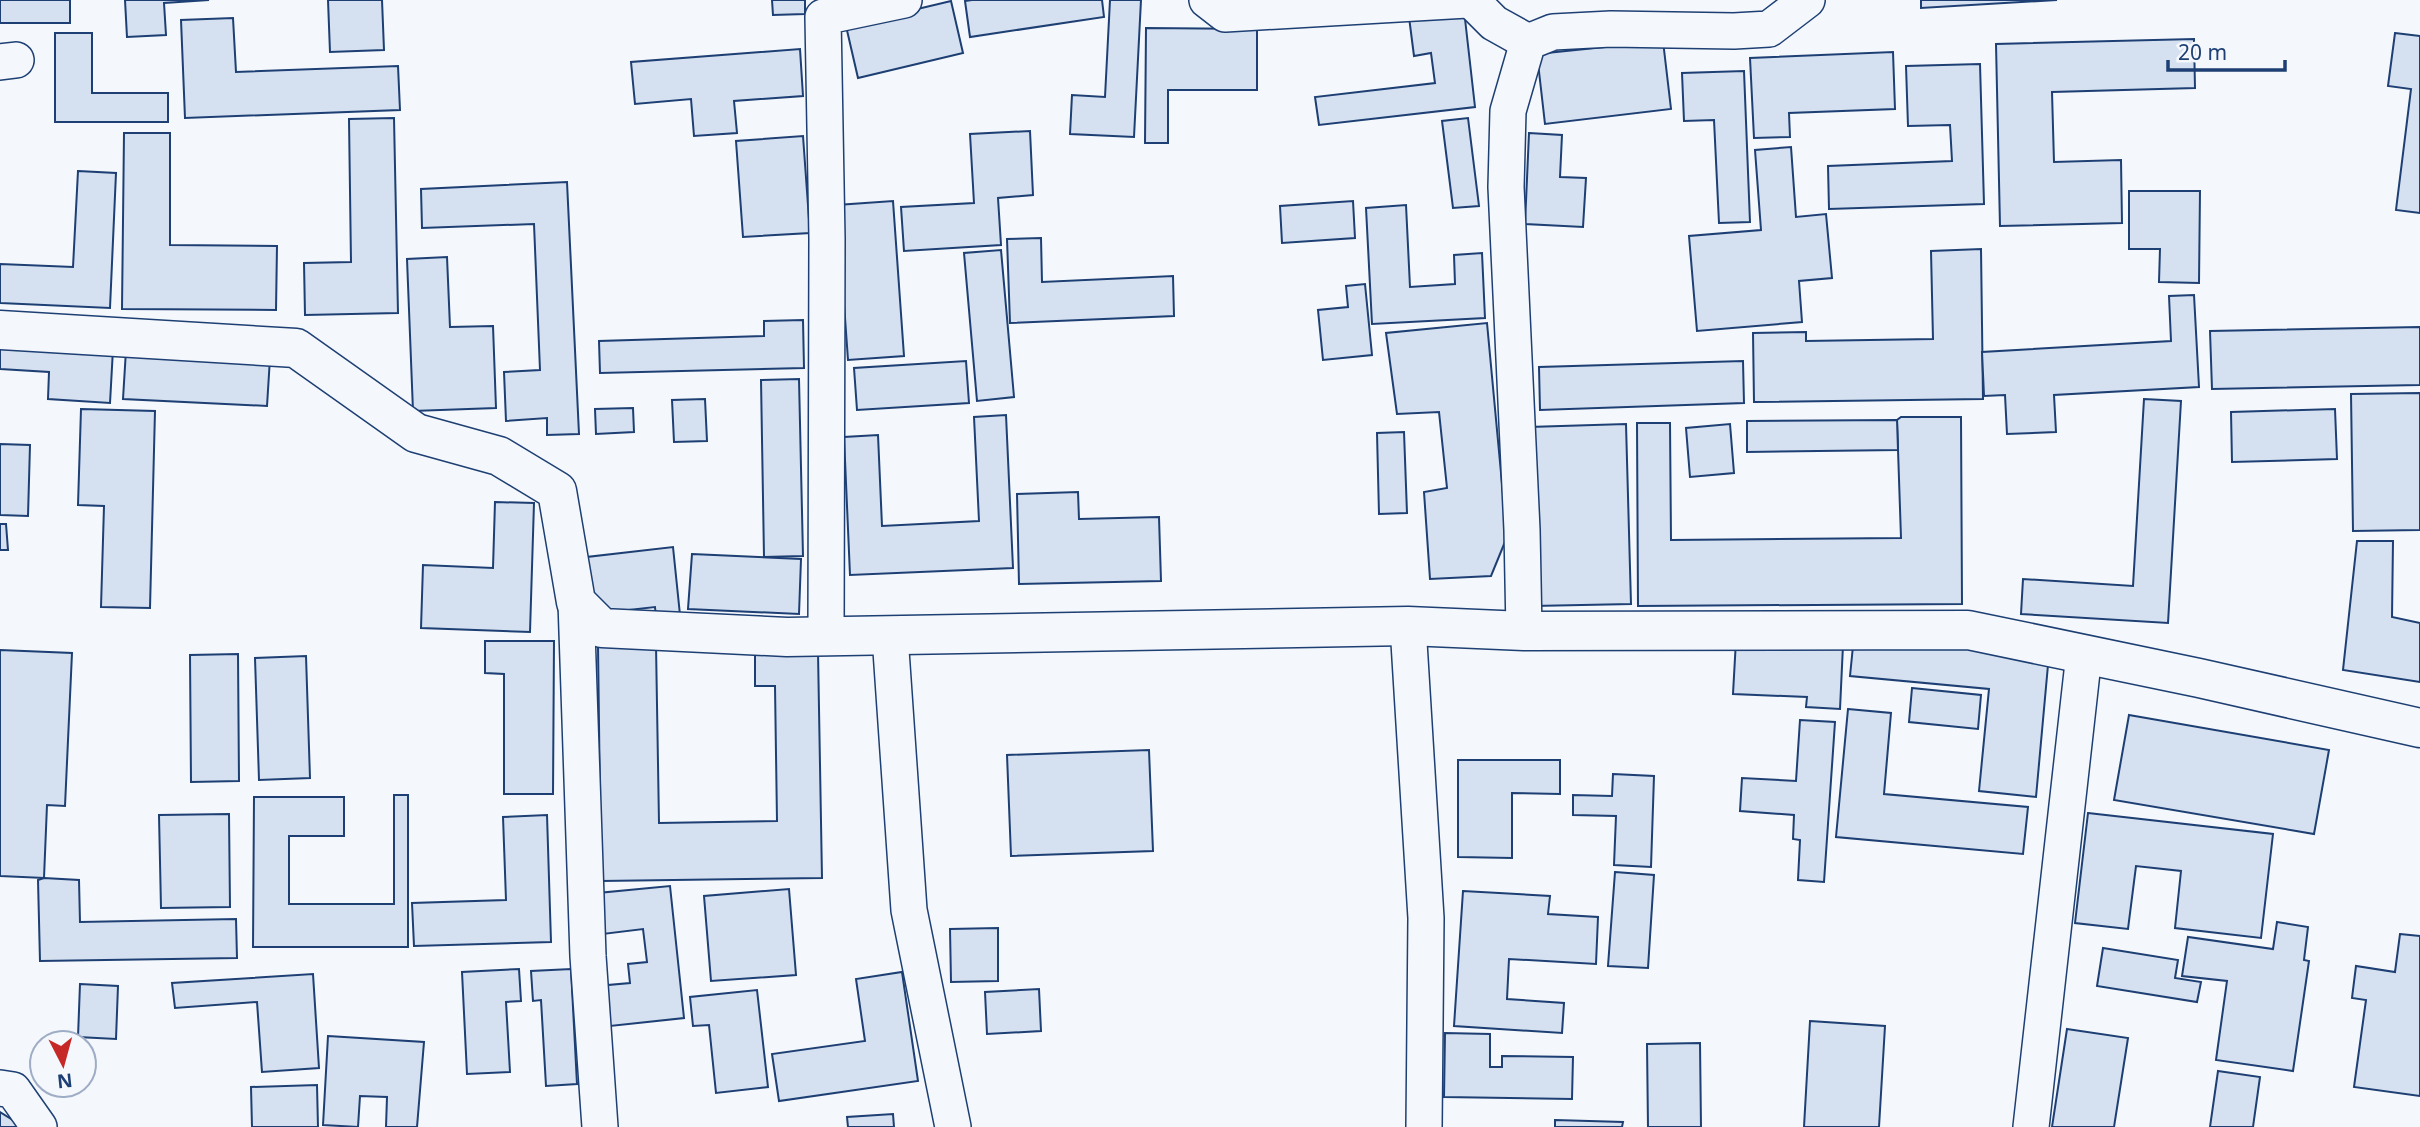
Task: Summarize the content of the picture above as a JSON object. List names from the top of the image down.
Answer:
{
  "scale_bar": "20 m",
  "north": "bottom"
}
